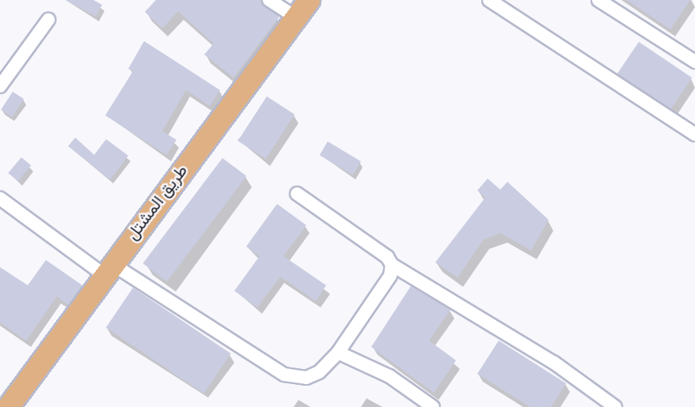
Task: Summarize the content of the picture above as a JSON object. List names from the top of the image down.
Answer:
{
  "streets": {
    "main road": ["طريق المشتل"]
  }
}
